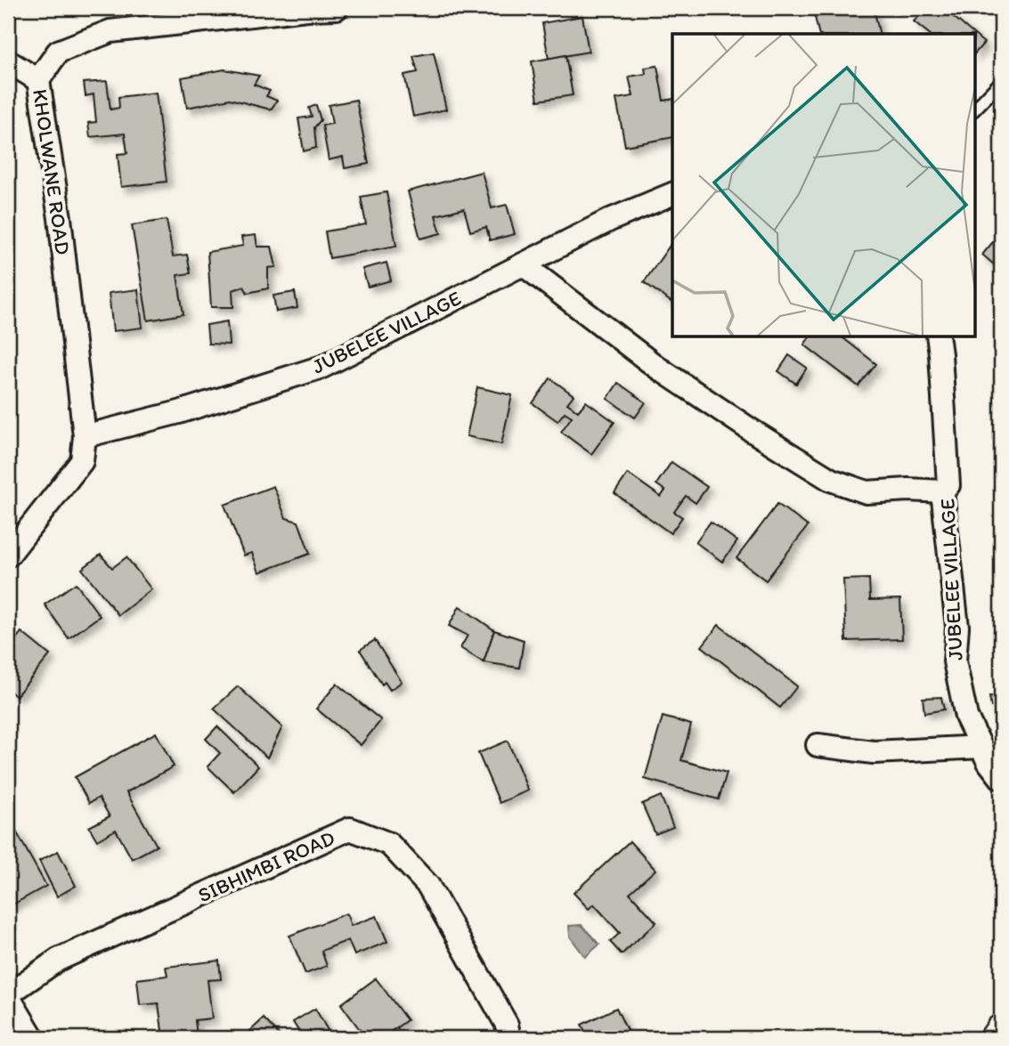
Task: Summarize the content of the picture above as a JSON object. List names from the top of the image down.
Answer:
{
  "streets": {
    "street": ["KHOLWANE ROAD", "JUBELEE VILLAGE", "SIBHIMBI ROAD"]
  },
  "crossings": [
    ["KHOLWANE ROAD", "JUBELEE VILLAGE"]
  ]
}
